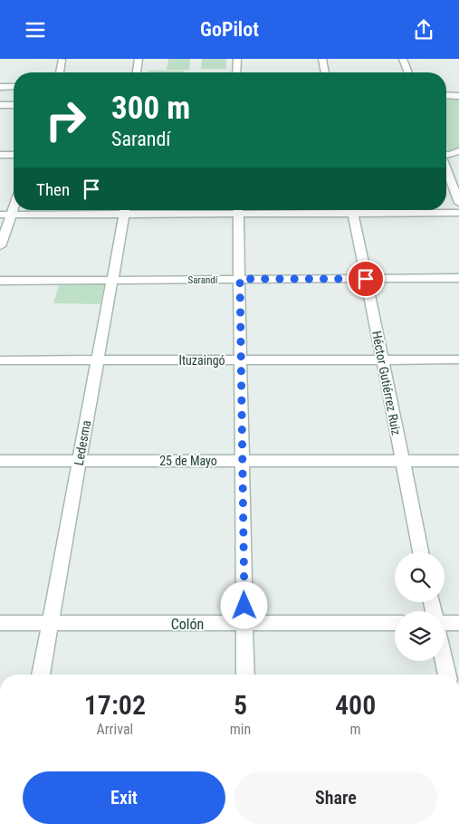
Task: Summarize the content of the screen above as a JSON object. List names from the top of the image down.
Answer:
{
  "streets": {
    "street": [
      "Sarandí",
      "Ituzaingó",
      "Héctor Gutiérrez Ruiz",
      "Ledesma",
      "25 de Mayo",
      "Colón"
    ]
  },
  "crossings": [
    ["Sarandí", "Héctor Gutiérrez Ruiz"],
    ["Sarandí", "Ledesma"],
    ["Ituzaingó", "Héctor Gutiérrez Ruiz"],
    ["Ituzaingó", "Ledesma"],
    ["Héctor Gutiérrez Ruiz", "25 de Mayo"],
    ["Ledesma", "25 de Mayo"],
    ["Ledesma", "Colón"]
  ],
  "page": {
    "header": "GoPilot",
    "turn": ["300 m", "Sarandí"],
    "then": "Then",
    "eta": [
      "17:02",
      "Arrival",
      "5",
      "min",
      "400",
      "m"
    ],
    "buttons": ["Exit", "Share"]
  }
}
